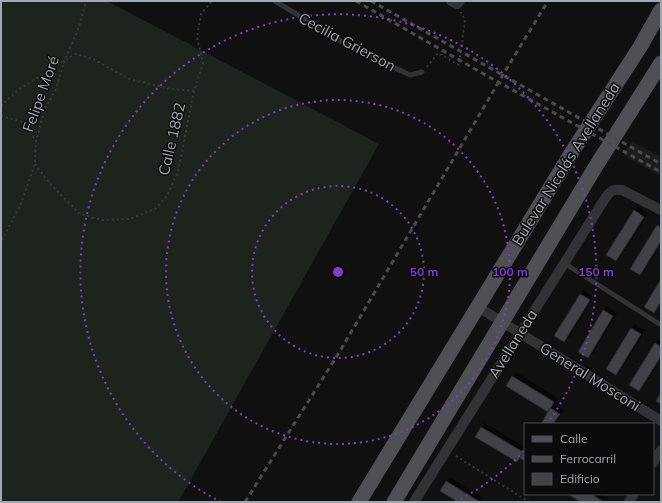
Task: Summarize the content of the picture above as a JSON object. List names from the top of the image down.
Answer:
{
  "streets": {
    "main road": ["Bulevar Nicolás Avellaneda"],
    "street": ["Avellaneda", "General Mosconi"],
    "lane": ["Cecilia Grierson"],
    "path": ["Felipe Moré", "Calle 1882"]
  },
  "crossings": [
    ["Felipe Moré", "Calle 1882"],
    ["Bulevar Nicolás Avellaneda", "General Mosconi"],
    ["Avellaneda", "General Mosconi"]
  ],
  "legend": ["Calle", "Ferrocarril", "Edificio"],
  "rings": ["50 m", "100 m", "150 m"]
}
